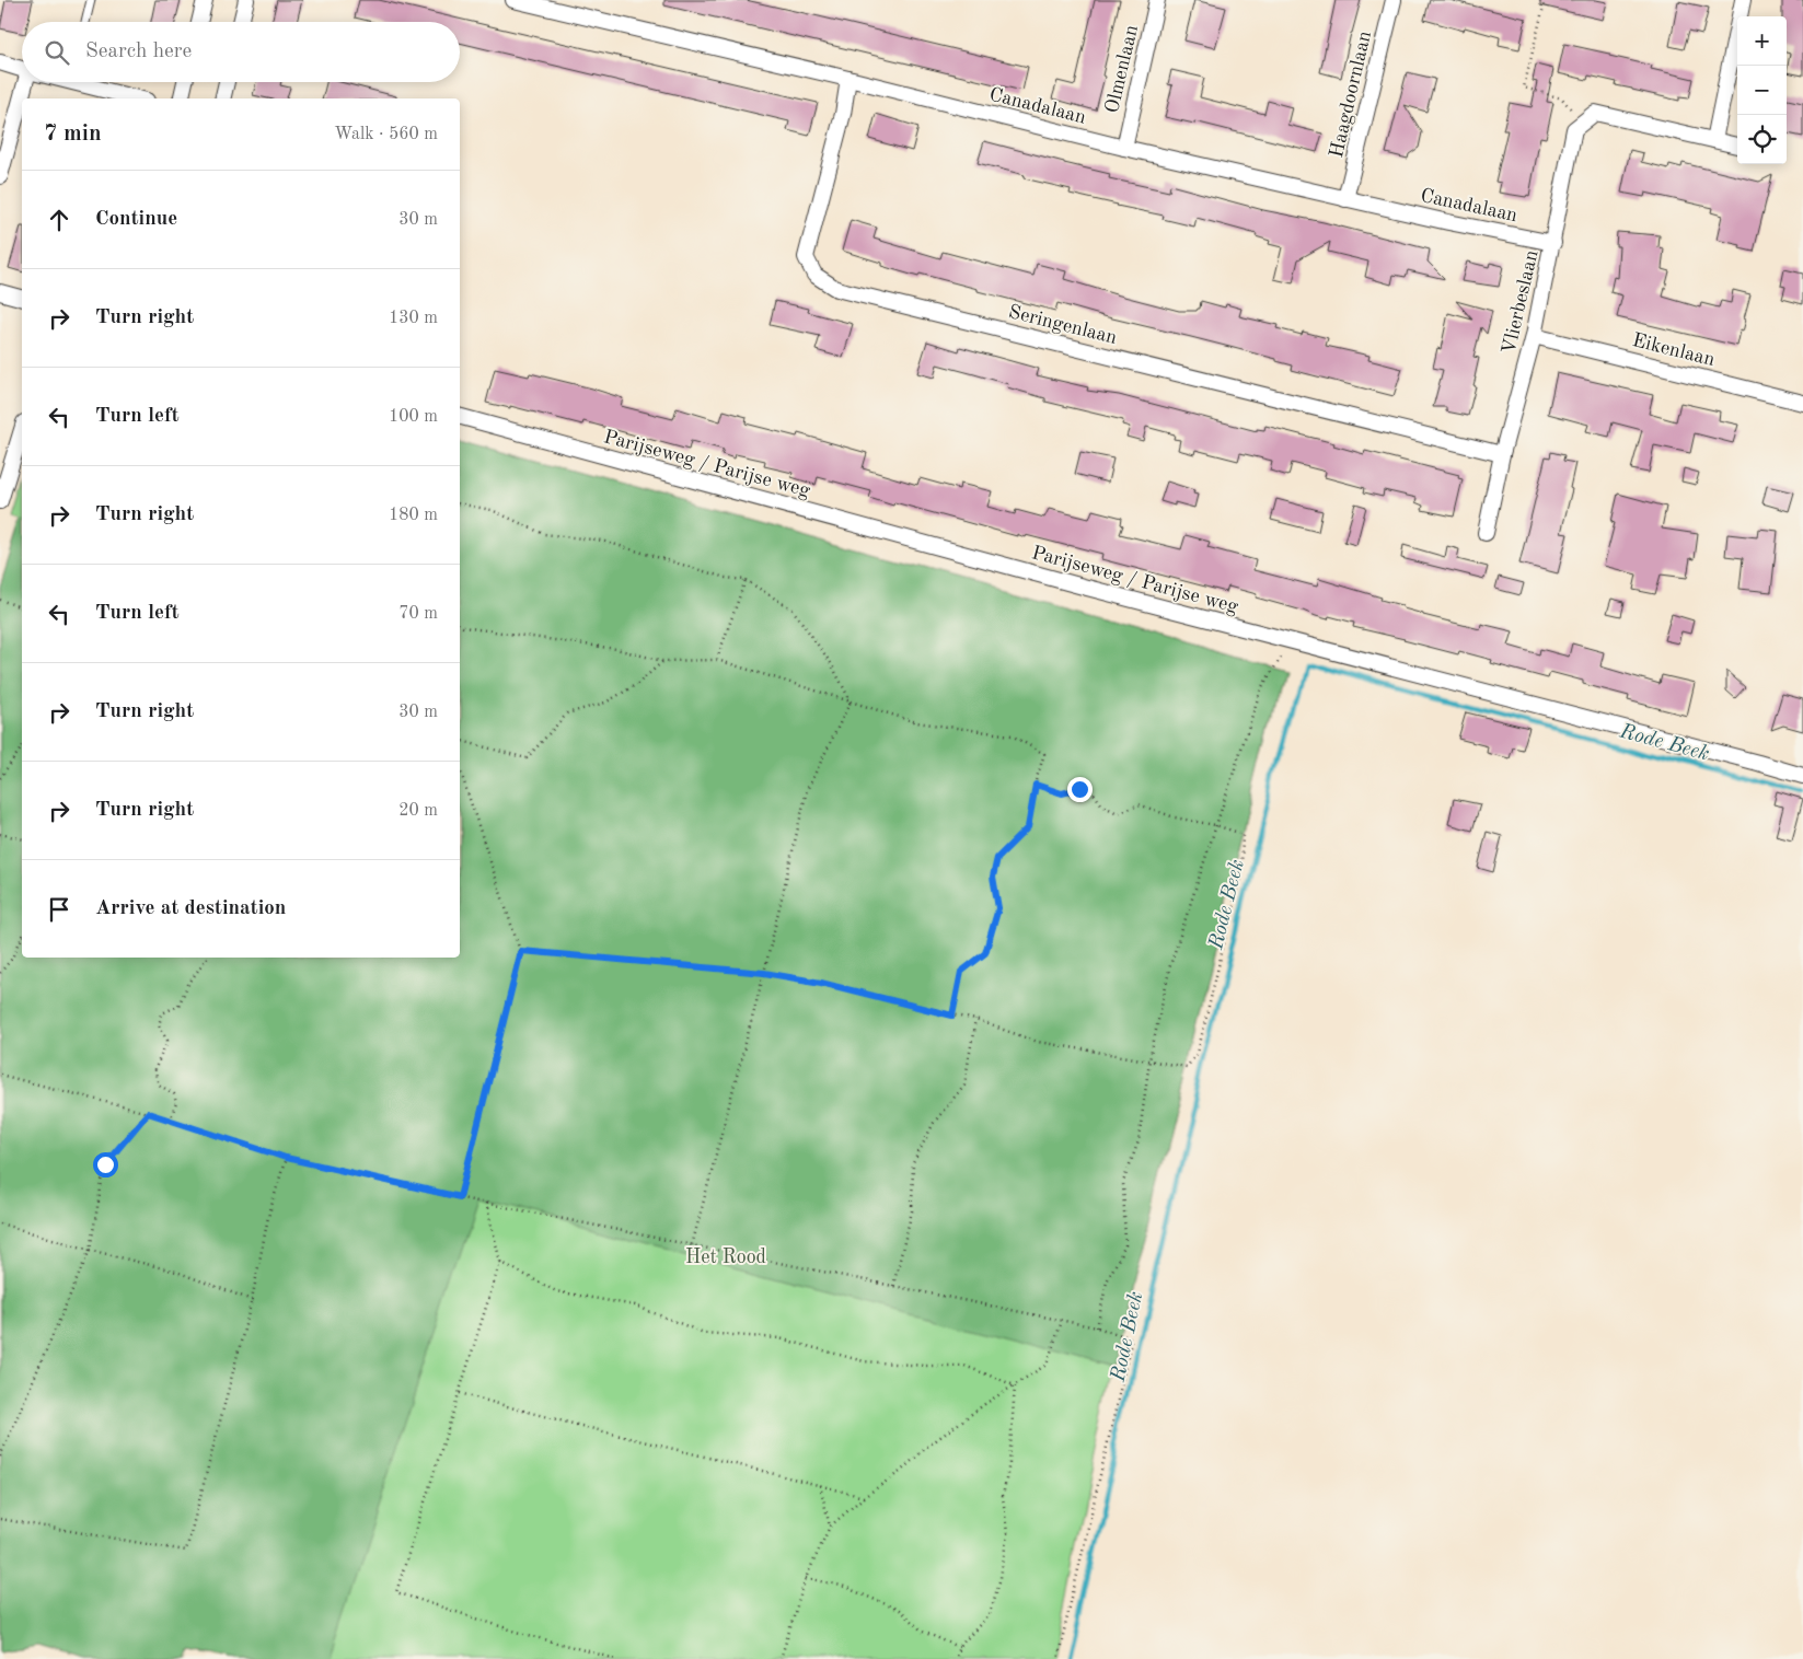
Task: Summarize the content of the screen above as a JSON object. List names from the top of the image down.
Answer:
{
  "streets": {
    "street": [
      "Olmenlaan",
      "Haagdoornlaan",
      "Canadalaan",
      "Vlierbeslaan",
      "Seringenlaan",
      "Eikenlaan",
      "Parijseweg / Parijse weg"
    ]
  },
  "crossings": [
    ["Olmenlaan", "Canadalaan"],
    ["Haagdoornlaan", "Canadalaan"],
    ["Canadalaan", "Vlierbeslaan"],
    ["Canadalaan", "Seringenlaan"],
    ["Vlierbeslaan", "Seringenlaan"],
    ["Vlierbeslaan", "Eikenlaan"]
  ],
  "water": ["Rode Beek"],
  "parks": ["Het Rood"],
  "page": {
    "map_buttons": ["+", "−"],
    "search": "Search here",
    "heading": ["7 min", "Walk · 560 m"],
    "list": [
      ["Continue", "30 m"],
      ["Turn right", "130 m"],
      ["Turn left", "100 m"],
      ["Turn right", "180 m"],
      ["Turn left", "70 m"],
      ["Turn right", "30 m"],
      ["Turn right", "20 m"],
      "Arrive at destination"
    ]
  }
}
